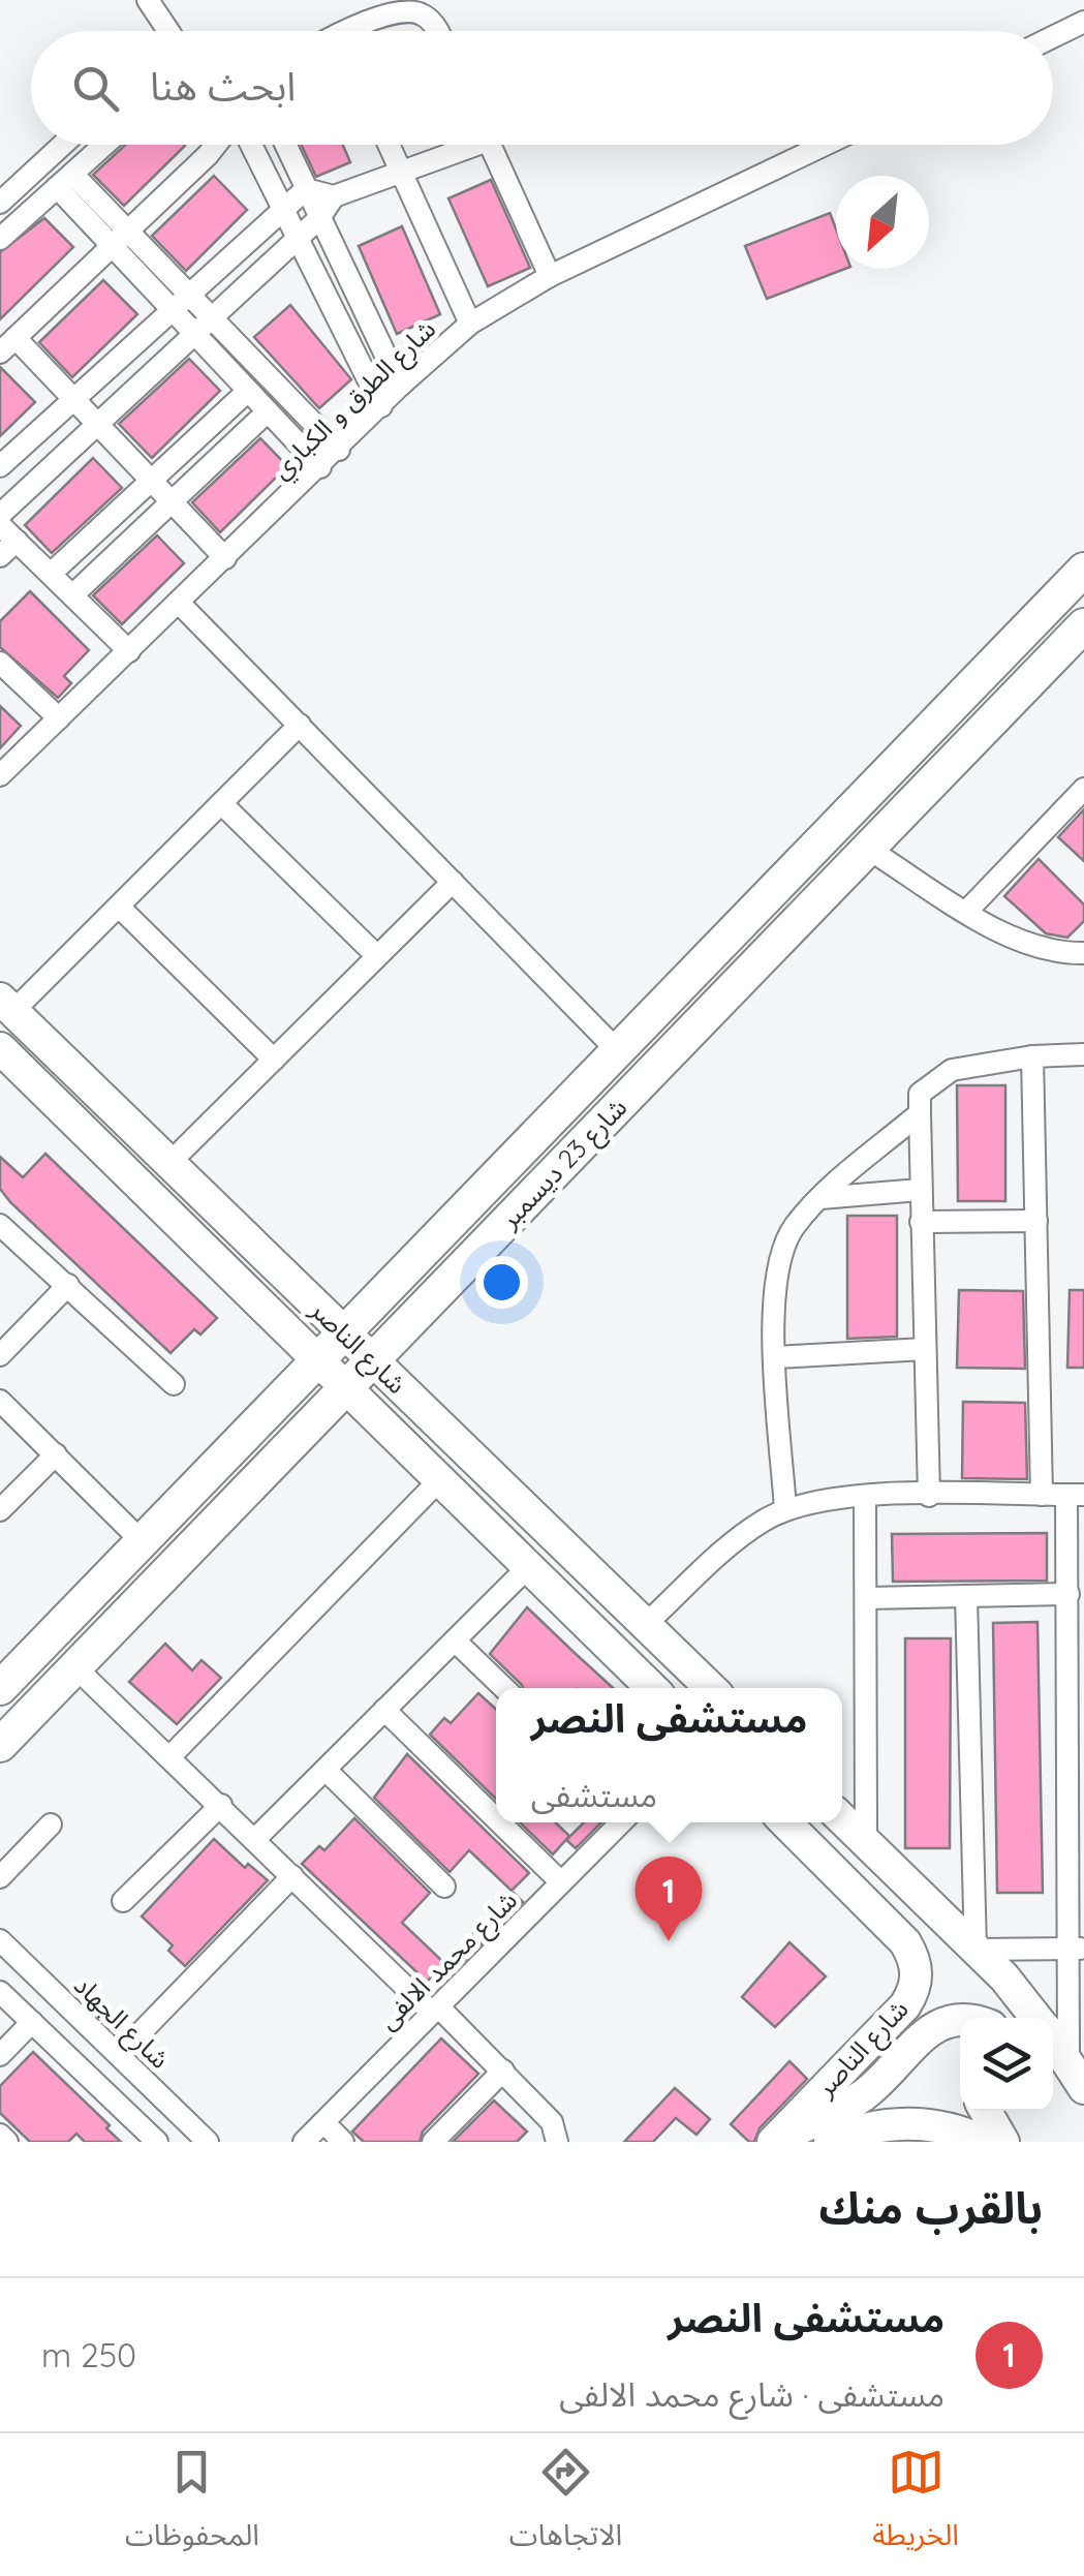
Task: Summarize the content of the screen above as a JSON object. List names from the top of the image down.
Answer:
{
  "streets": {
    "main road": ["شارع 23 ديسمبر"],
    "street": [
      "شارع الطرق و الكباري",
      "شارع الناصر",
      "شارع محمد الالفى",
      "شارع الجهاد"
    ]
  },
  "crossings": [
    ["شارع 23 ديسمبر", "شارع الناصر"]
  ],
  "north": "bottom left",
  "page": {
    "search": "ابحث هنا",
    "popup": ["مستشفى النصر", "مستشفى"],
    "pins": "1",
    "heading": "بالقرب منك",
    "list": [
      {
        "mark": "1",
        "name": "مستشفى النصر",
        "note": "مستشفى · شارع محمد الالفى",
        "value": "250 m"
      }
    ],
    "nav": ["الخريطة", "الاتجاهات", "المحفوظات"]
  }
}
